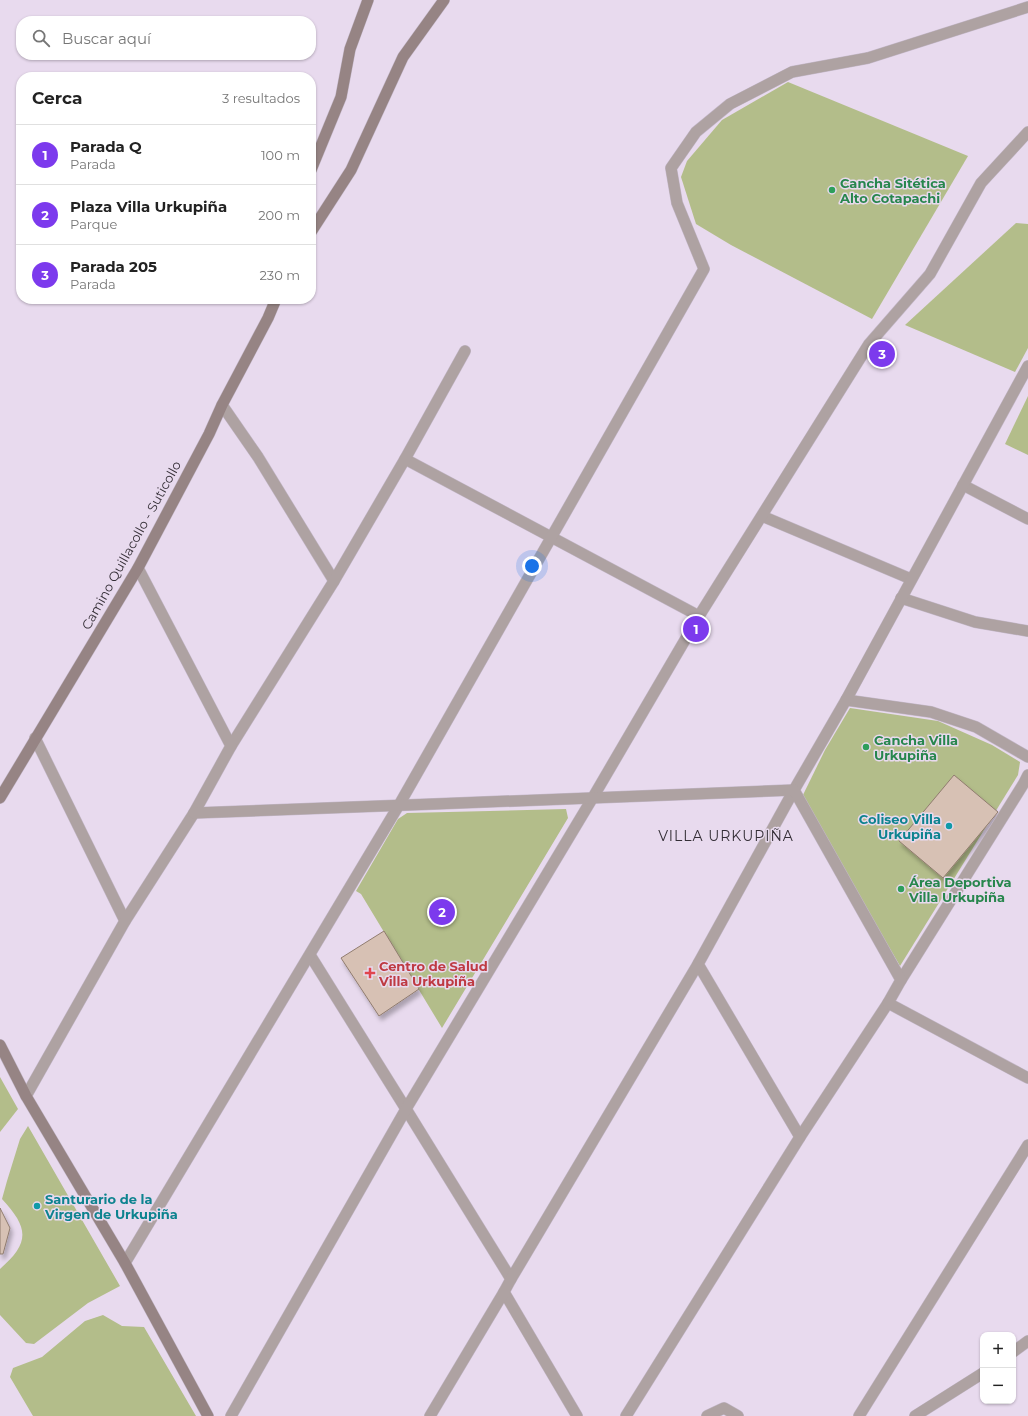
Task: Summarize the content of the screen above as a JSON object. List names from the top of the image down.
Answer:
{
  "streets": {
    "main road": ["Camino Quillacollo - Suticollo"]
  },
  "districts": ["VILLA URKUPIÑA"],
  "places": {
    "other": [
      "Cancha Sitética Alto Cotapachi",
      "Cancha Villa Urkupiña",
      "Coliseo Villa Urkupiña",
      "Área Deportiva Villa Urkupiña",
      "Santurario de la Virgen de Urkupiña"
    ],
    "health": ["Centro de Salud Villa Urkupiña"]
  },
  "page": {
    "search": "Buscar aquí",
    "heading": ["Cerca", "3 resultados"],
    "list": [
      {
        "mark": "1",
        "name": "Parada Q",
        "note": "Parada",
        "value": "100 m"
      },
      {
        "mark": "2",
        "name": "Plaza Villa Urkupiña",
        "note": "Parque",
        "value": "200 m"
      },
      {
        "mark": "3",
        "name": "Parada 205",
        "note": "Parada",
        "value": "230 m"
      }
    ],
    "pins": ["3", "1", "2"],
    "map_buttons": ["+", "−"]
  }
}
